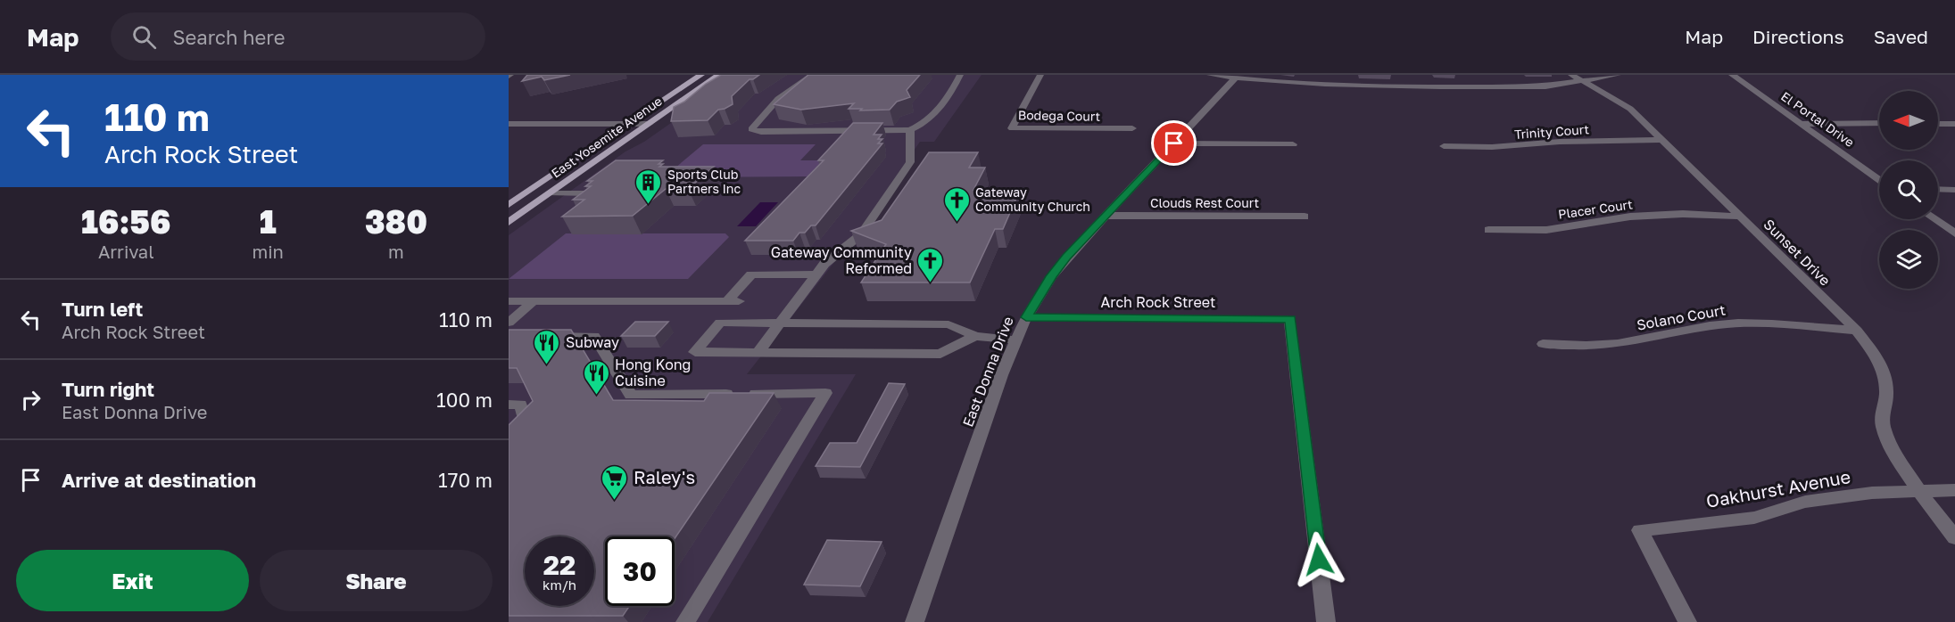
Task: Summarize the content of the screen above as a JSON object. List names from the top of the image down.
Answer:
{
  "streets": {
    "main road": ["East Yosemite Avenue"],
    "street": [
      "Bodega Court",
      "El Portal Drive",
      "Trinity Court",
      "Clouds Rest Court",
      "Placer Court",
      "Sunset Drive",
      "Arch Rock Street",
      "Solano Court",
      "East Donna Drive",
      "Oakhurst Avenue"
    ]
  },
  "crossings": [
    ["Trinity Court", "Sunset Drive"],
    ["Clouds Rest Court", "East Donna Drive"],
    ["Placer Court", "Sunset Drive"],
    ["Sunset Drive", "Solano Court"],
    ["Sunset Drive", "Oakhurst Avenue"],
    ["Arch Rock Street", "East Donna Drive"]
  ],
  "places": {
    "building": ["Sports Club Partners Inc"],
    "church": ["Gateway Community Church", "Gateway Community Reformed"],
    "restaurant": ["Subway", "Hong Kong Cuisine"],
    "supermarket": ["Raley's"]
  },
  "north": "left",
  "page": {
    "header": "Map",
    "search": "Search here",
    "nav": ["Map", "Directions", "Saved"],
    "turn": ["110 m", "Arch Rock Street"],
    "eta": [
      "16:56",
      "Arrival",
      "1",
      "min",
      "380",
      "m"
    ],
    "list": [
      {
        "name": "Turn left",
        "note": "Arch Rock Street",
        "value": "110 m"
      },
      {
        "name": "Turn right",
        "note": "East Donna Drive",
        "value": "100 m"
      },
      {
        "name": "Arrive at destination",
        "value": "170 m"
      }
    ],
    "speed": "22 km/h",
    "limit": "30",
    "buttons": ["Exit", "Share"]
  }
}
